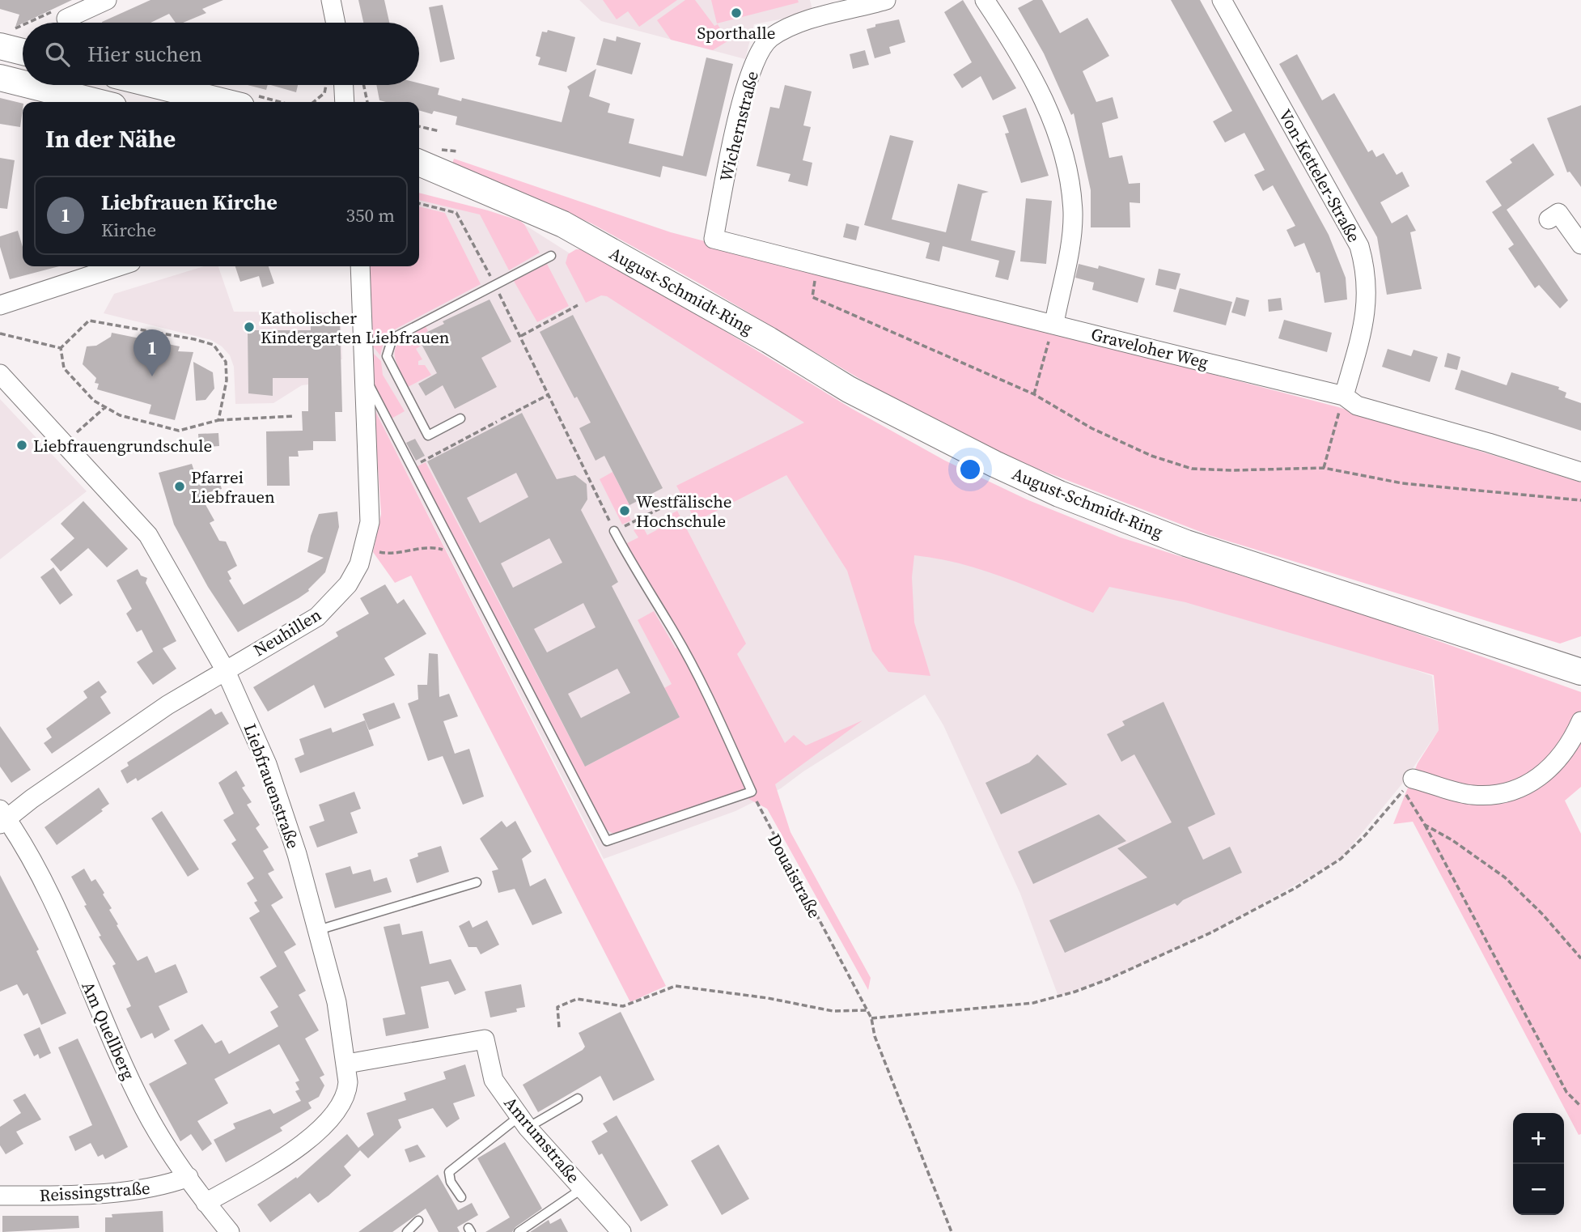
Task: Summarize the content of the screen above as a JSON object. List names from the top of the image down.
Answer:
{
  "streets": {
    "main road": ["August-Schmidt-Ring"],
    "street": [
      "Wichernstraße",
      "Von-Ketteler-Straße",
      "Graveloher Weg",
      "Neuhillen",
      "Liebfrauenstraße",
      "Am Quellberg",
      "Amrumstraße",
      "Reissingstraße"
    ],
    "path": ["Douaistraße"]
  },
  "crossings": [
    ["Wichernstraße", "Graveloher Weg"],
    ["Von-Ketteler-Straße", "Graveloher Weg"],
    ["Neuhillen", "Liebfrauenstraße"],
    ["Neuhillen", "Am Quellberg"],
    ["Liebfrauenstraße", "Am Quellberg"],
    ["Liebfrauenstraße", "Amrumstraße"],
    ["Am Quellberg", "Reissingstraße"]
  ],
  "places": [
    "Sporthalle",
    "Katholischer Kindergarten Liebfrauen",
    "Liebfrauengrundschule",
    "Pfarrei Liebfrauen",
    "Westfälische Hochschule"
  ],
  "page": {
    "search": "Hier suchen",
    "heading": "In der Nähe",
    "list": [
      {
        "mark": "1",
        "name": "Liebfrauen Kirche",
        "note": "Kirche",
        "value": "350 m"
      }
    ],
    "pins": "1",
    "map_buttons": ["+", "−"]
  }
}
